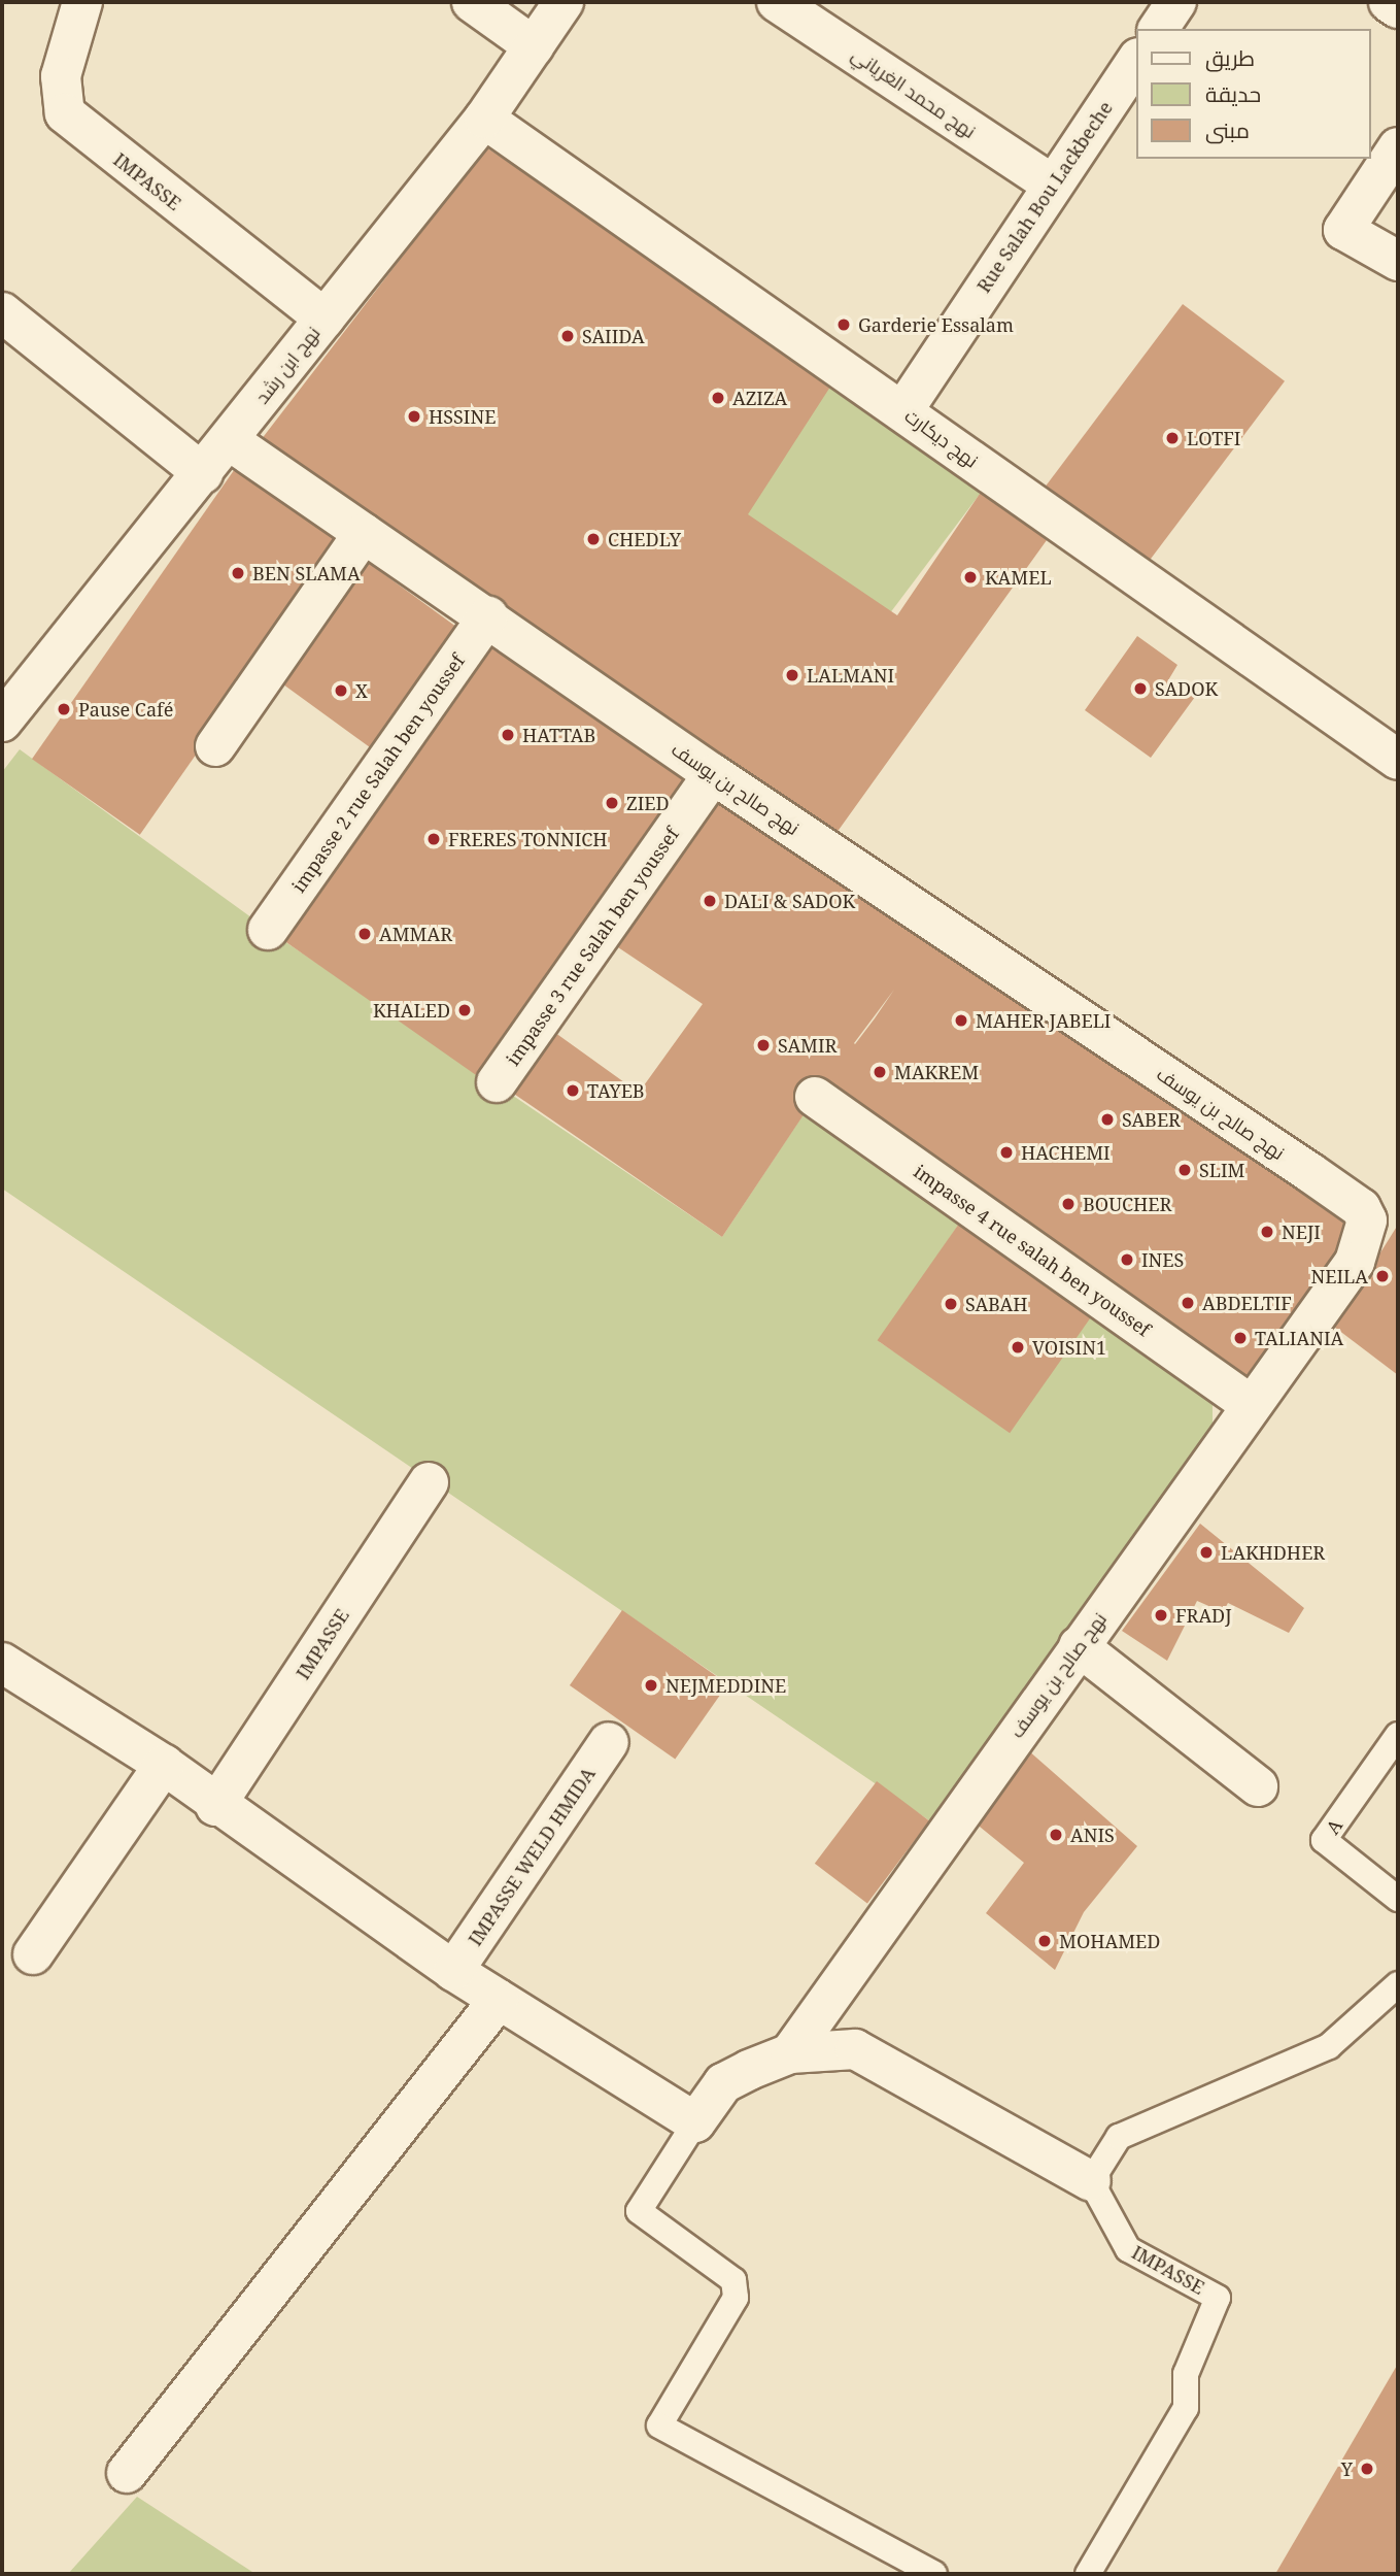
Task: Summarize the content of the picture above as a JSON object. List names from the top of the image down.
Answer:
{
  "streets": {
    "street": [
      "نهج محمد الغرياني",
      "IMPASSE",
      "Rue Salah Bou Lackbeche",
      "نهج ابن رشد",
      "نهج ديكارت",
      "impasse 2 rue Salah ben youssef",
      "نهج صالح بن يوسف",
      "impasse 3 rue Salah ben youssef",
      "impasse 4 rue salah ben youssef",
      "IMPASSE WELD HMIDA"
    ],
    "lane": ["A"]
  },
  "crossings": [
    ["نهج محمد الغرياني", "Rue Salah Bou Lackbeche"],
    ["IMPASSE", "نهج ابن رشد"],
    ["Rue Salah Bou Lackbeche", "نهج ديكارت"],
    ["نهج ابن رشد", "نهج ديكارت"],
    ["نهج ابن رشد", "نهج صالح بن يوسف"],
    ["impasse 2 rue Salah ben youssef", "نهج صالح بن يوسف"],
    ["نهج صالح بن يوسف", "impasse 3 rue Salah ben youssef"],
    ["نهج صالح بن يوسف", "impasse 4 rue salah ben youssef"]
  ],
  "places": [
    "Garderie Essalam",
    "SAIIDA",
    "AZIZA",
    "HSSINE",
    "LOTFI",
    "CHEDLY",
    "BEN SLAMA",
    "KAMEL",
    "LALMANI",
    "SADOK",
    "X",
    "Pause Café",
    "HATTAB",
    "ZIED",
    "FRERES TONNICH",
    "DALI & SADOK",
    "AMMAR",
    "KHALED",
    "MAHER JABELI",
    "SAMIR",
    "MAKREM",
    "TAYEB",
    "SABER",
    "HACHEMI",
    "SLIM",
    "BOUCHER",
    "NEJI",
    "INES",
    "NEILA",
    "ABDELTIF",
    "SABAH",
    "TALIANIA",
    "VOISIN1",
    "LAKHDHER",
    "FRADJ",
    "NEJMEDDINE",
    "ANIS",
    "MOHAMED",
    "Y"
  ],
  "legend": ["طريق", "حديقة", "مبنى"]
}
